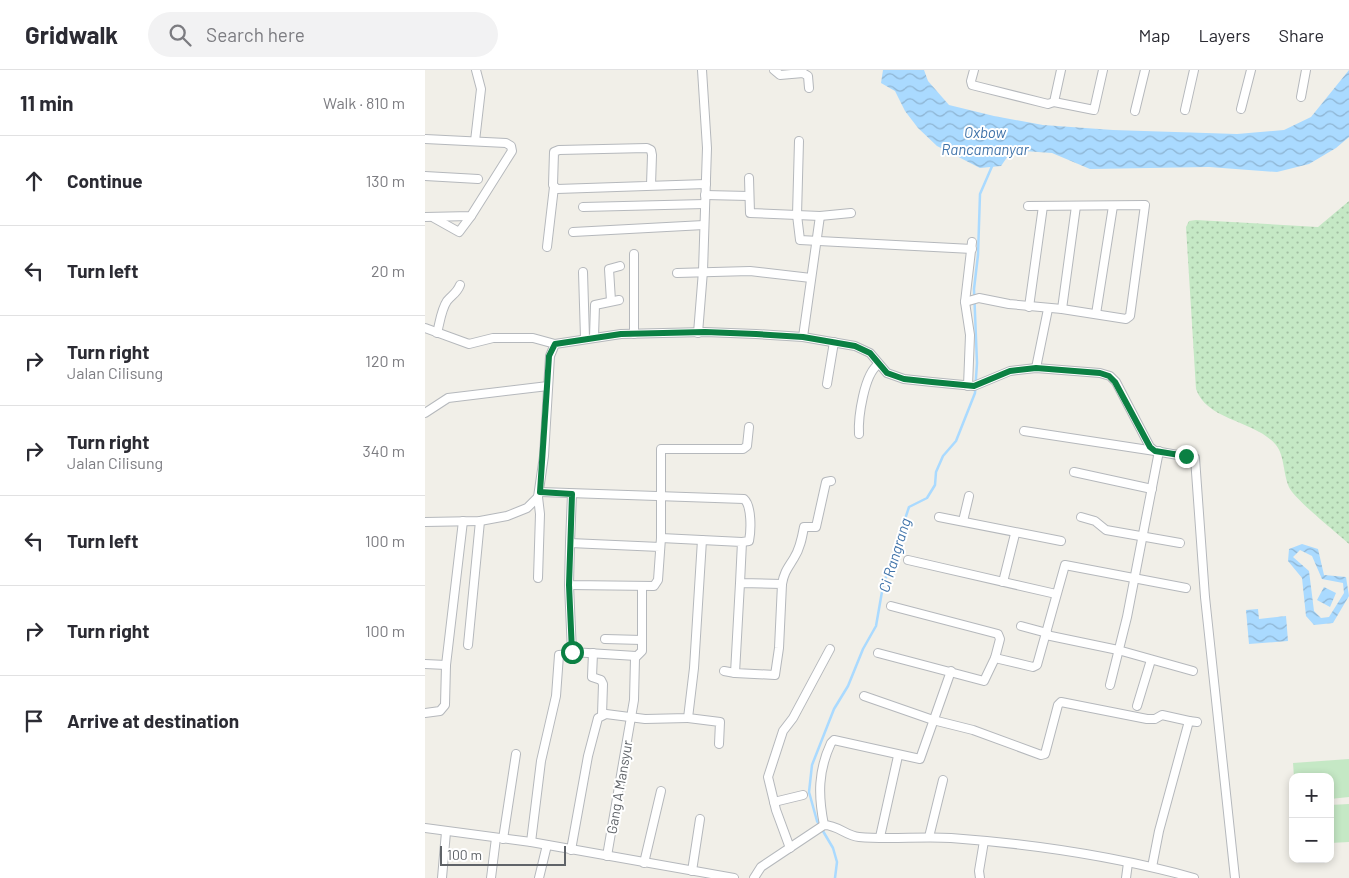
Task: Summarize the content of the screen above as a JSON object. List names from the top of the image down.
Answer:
{
  "streets": {
    "street": ["Gang A Mansyur"]
  },
  "water": ["Oxbow Rancamanyar", "Ci Rangrang"],
  "scale_bar": "100 m",
  "page": {
    "header": "Gridwalk",
    "search": "Search here",
    "nav": ["Map", "Layers", "Share"],
    "heading": ["11 min", "Walk · 810 m"],
    "list": [
      ["Continue", "130 m"],
      ["Turn left", "20 m"],
      ["Turn right", "Jalan Cilisung", "120 m"],
      ["Turn right", "Jalan Cilisung", "340 m"],
      ["Turn left", "100 m"],
      ["Turn right", "100 m"],
      "Arrive at destination"
    ],
    "map_buttons": ["+", "−"],
    "scale": "100 m"
  }
}
